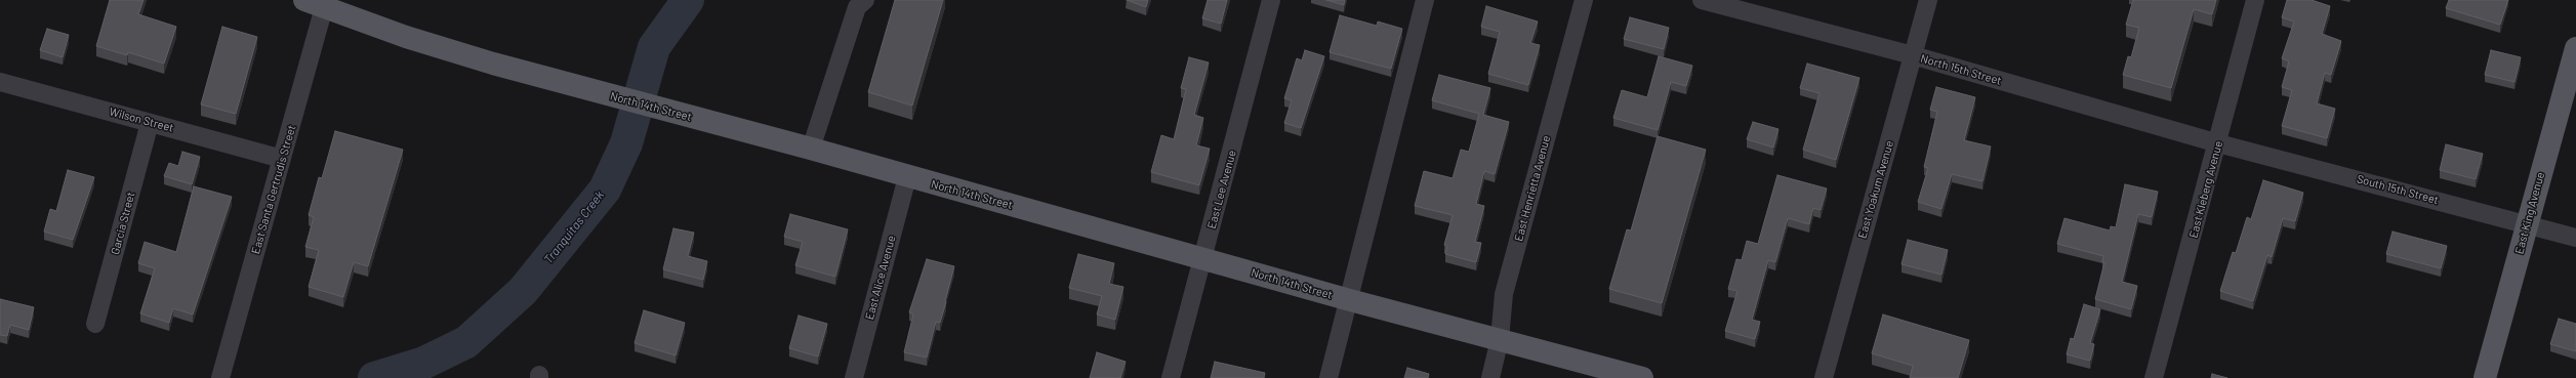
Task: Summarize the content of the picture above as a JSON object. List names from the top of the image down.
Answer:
{
  "streets": {
    "main road": ["North 14th Street", "East King Avenue"],
    "street": [
      "North 15th Street",
      "Wilson Street",
      "East Henrietta Avenue",
      "East Santa Gertrudis Street",
      "East Lee Avenue",
      "East Yoakum Avenue",
      "East Kleberg Avenue",
      "South 15th Street",
      "Garcia Street",
      "East Alice Avenue"
    ]
  },
  "crossings": [
    ["North 15th Street", "East Yoakum Avenue"],
    ["North 15th Street", "East Kleberg Avenue"],
    ["North 15th Street", "South 15th Street"],
    ["North 14th Street", "East Henrietta Avenue"],
    ["North 14th Street", "East Santa Gertrudis Street"],
    ["North 14th Street", "East Lee Avenue"],
    ["North 14th Street", "East Alice Avenue"],
    ["Wilson Street", "East Santa Gertrudis Street"],
    ["Wilson Street", "Garcia Street"],
    ["East Kleberg Avenue", "South 15th Street"],
    ["South 15th Street", "East King Avenue"]
  ],
  "water": ["Tranquitas Creek"]
}
